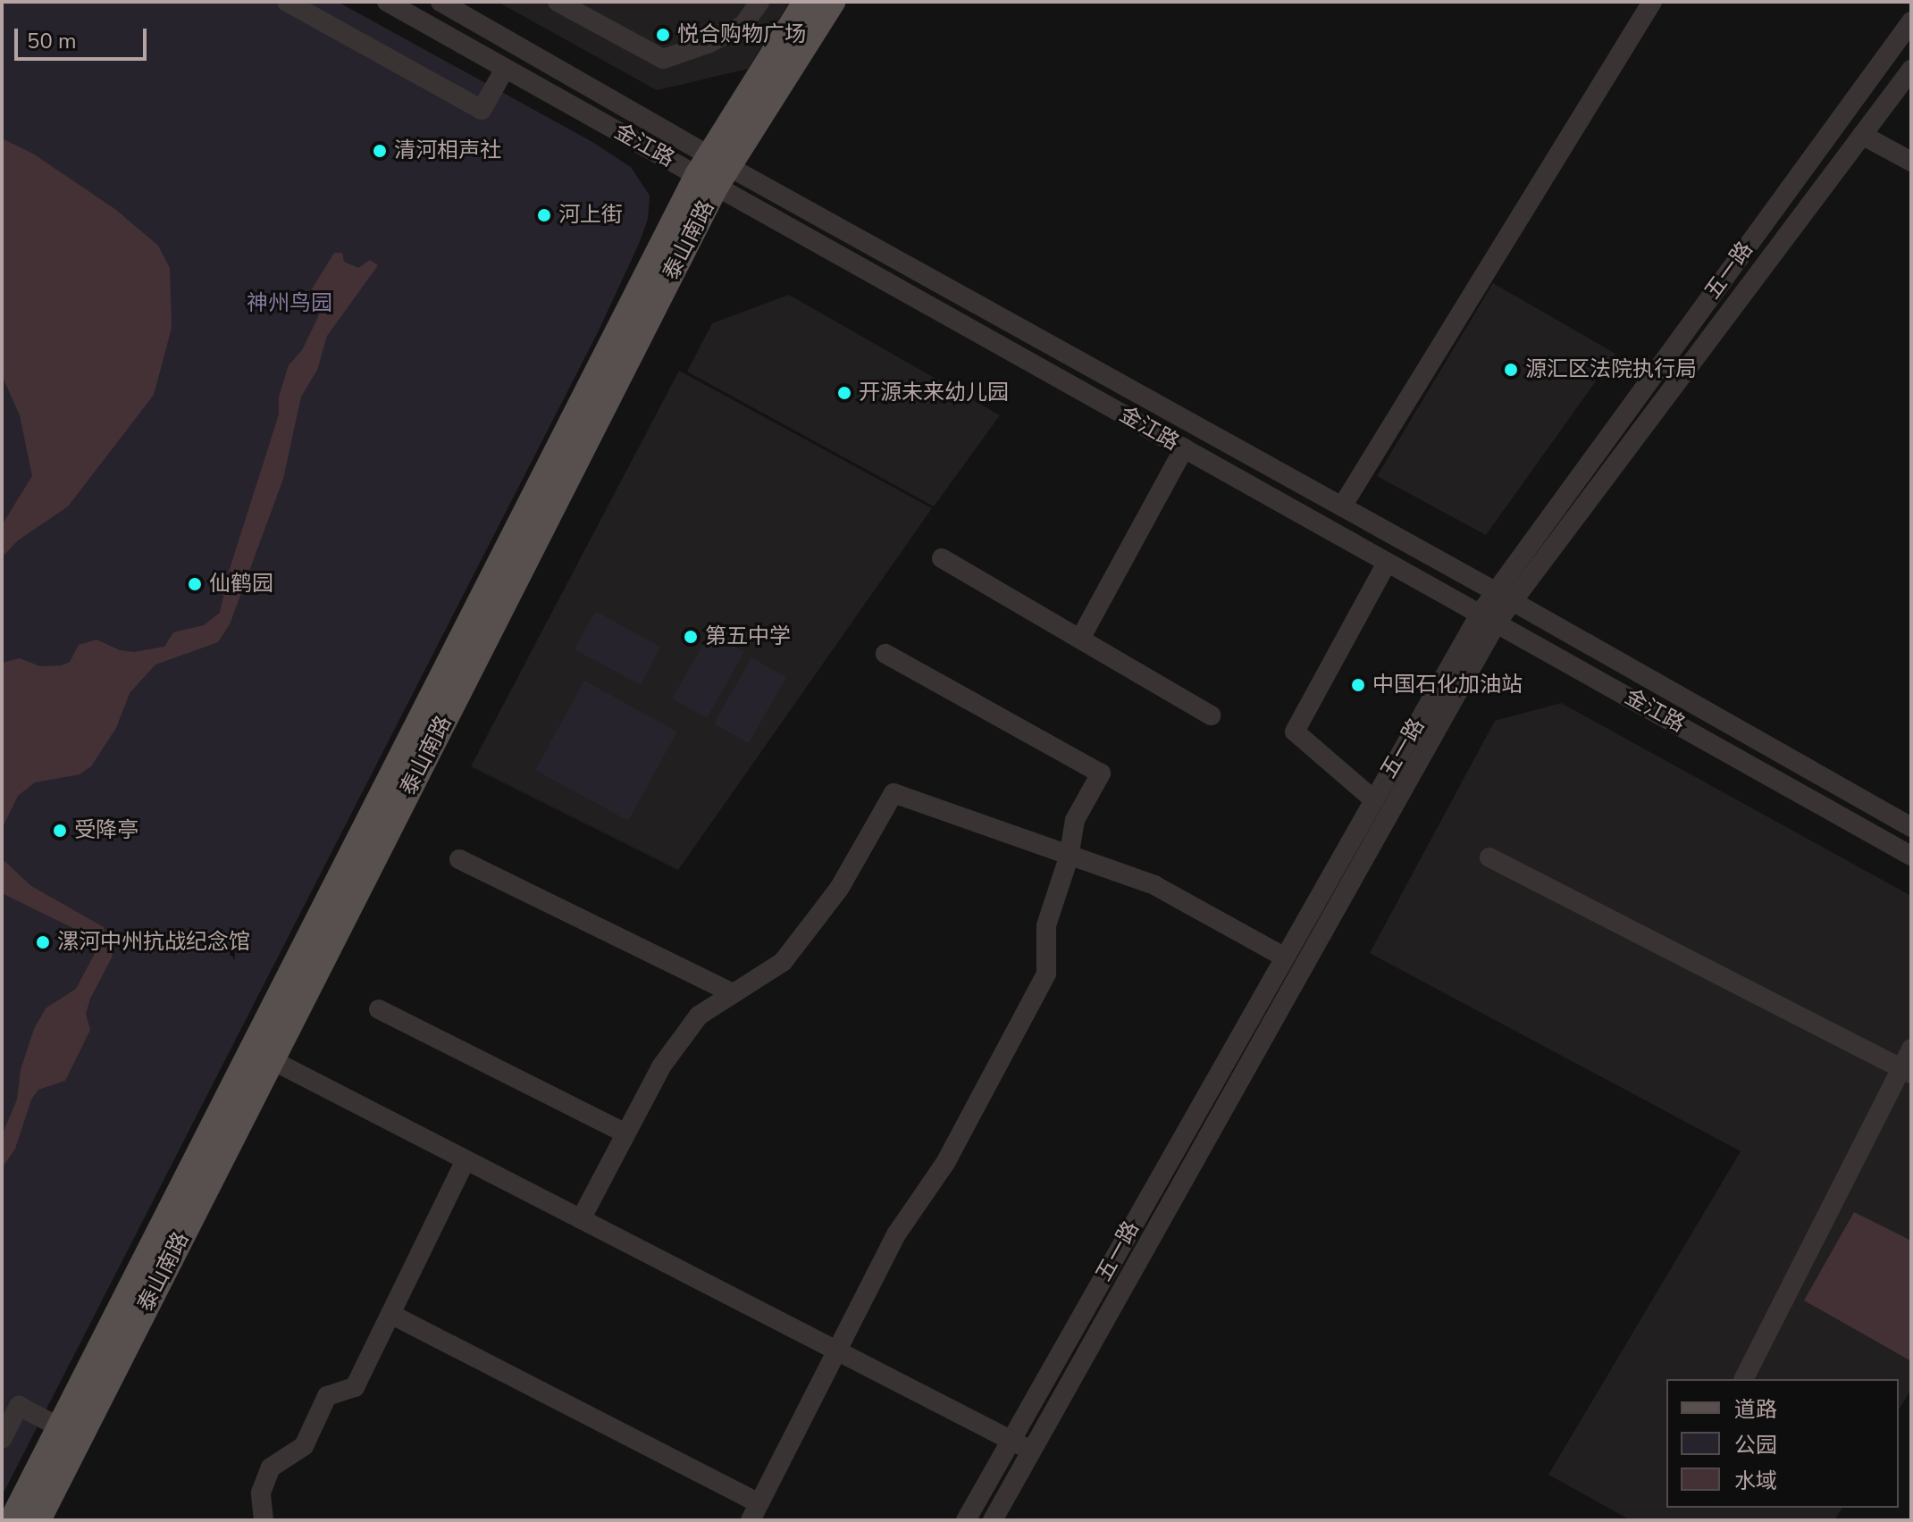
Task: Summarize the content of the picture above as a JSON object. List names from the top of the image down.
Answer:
{
  "streets": {
    "main road": ["泰山南路"],
    "street": ["金江路", "五一路"]
  },
  "crossings": [
    ["金江路", "泰山南路"],
    ["金江路", "五一路"]
  ],
  "parks": ["神州鸟园"],
  "places": [
    "悦合购物广场",
    "清河相声社",
    "河上街",
    "源汇区法院执行局",
    "开源未来幼儿园",
    "仙鹤园",
    "第五中学",
    "中国石化加油站",
    "受降亭",
    "漯河中州抗战纪念馆"
  ],
  "legend": ["道路", "公园", "水域"],
  "scale_bar": "50 m"
}
